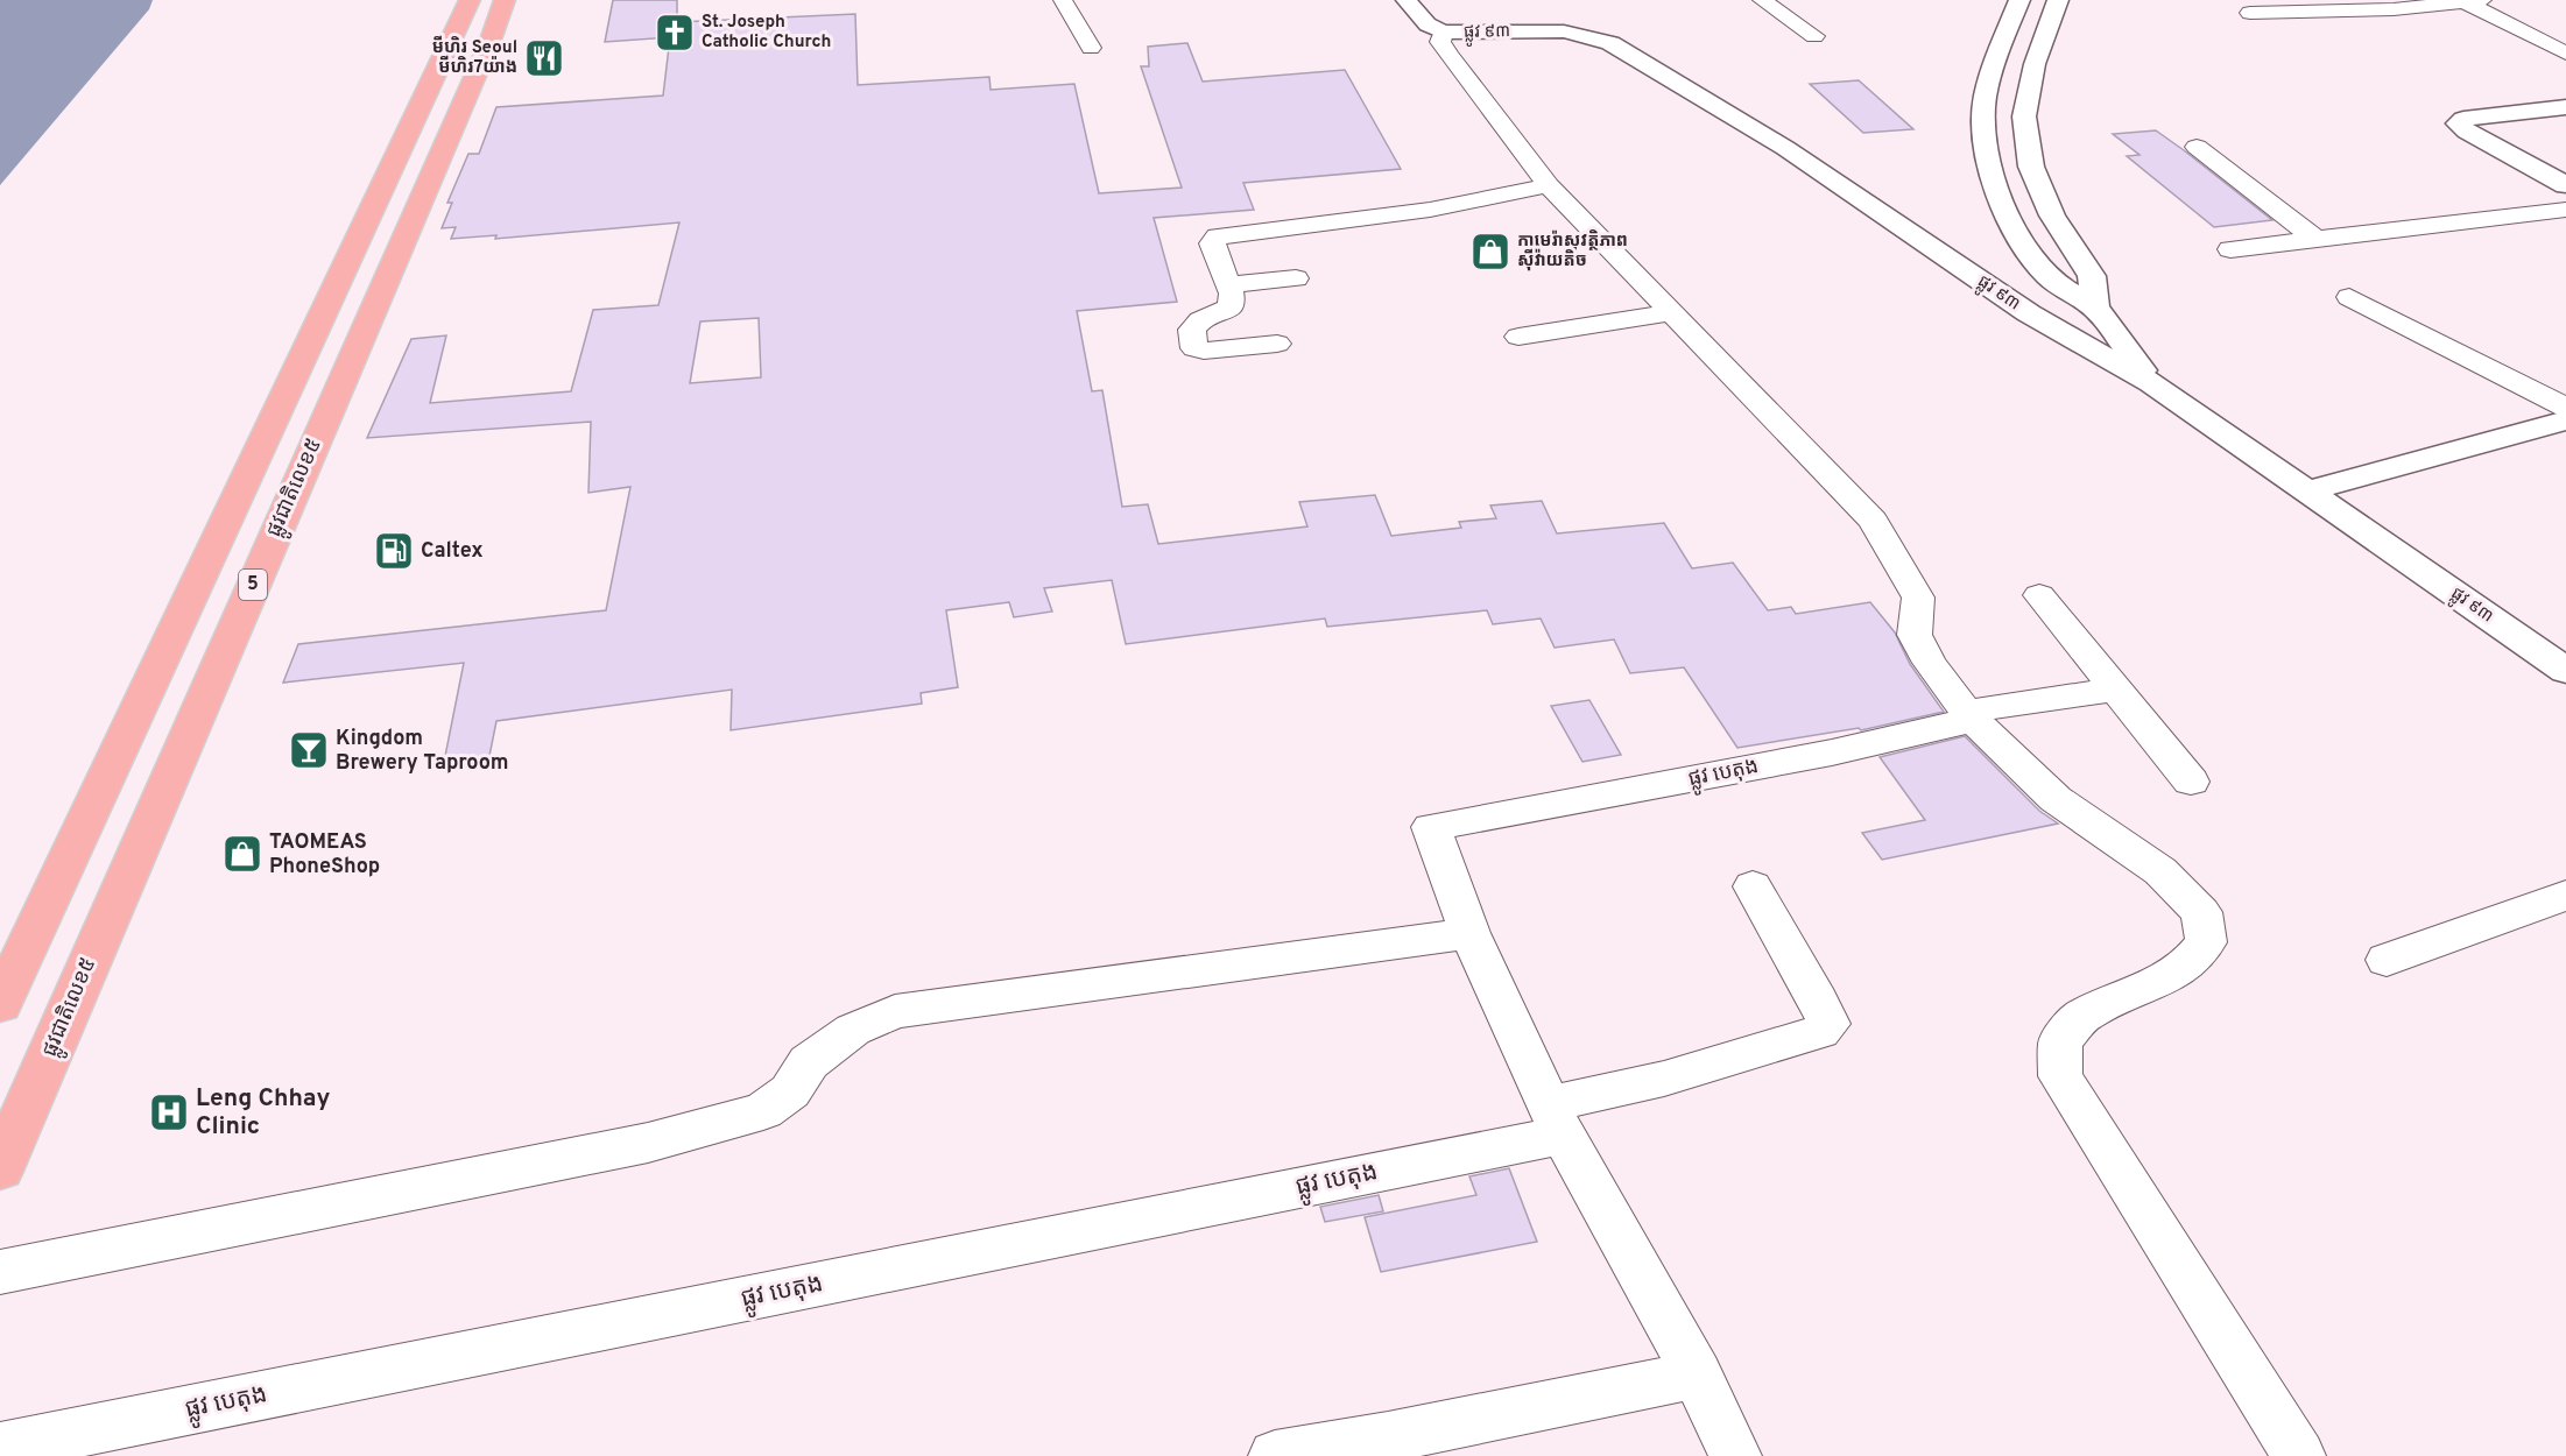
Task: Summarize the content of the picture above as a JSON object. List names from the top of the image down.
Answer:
{
  "streets": {
    "highway": ["ផ្លូវជាតិលេខ៥", "5"],
    "street": ["ផ្លូវ ៩៣", "ផ្លូវ បេតុង"]
  },
  "places": {
    "church": ["St. Joseph Catholic Church"],
    "restaurant": ["មីហិរ Seoul មីហិរ7យ៉ាង"],
    "shop": ["កាមេរ៉ាសុវត្ថិភាព ស៊ីវ៉ាយតិច", "TAOMEAS PhoneShop"],
    "fuel station": ["Caltex"],
    "bar": ["Kingdom Brewery Taproom"],
    "hospital": ["Leng Chhay Clinic"]
  }
}
